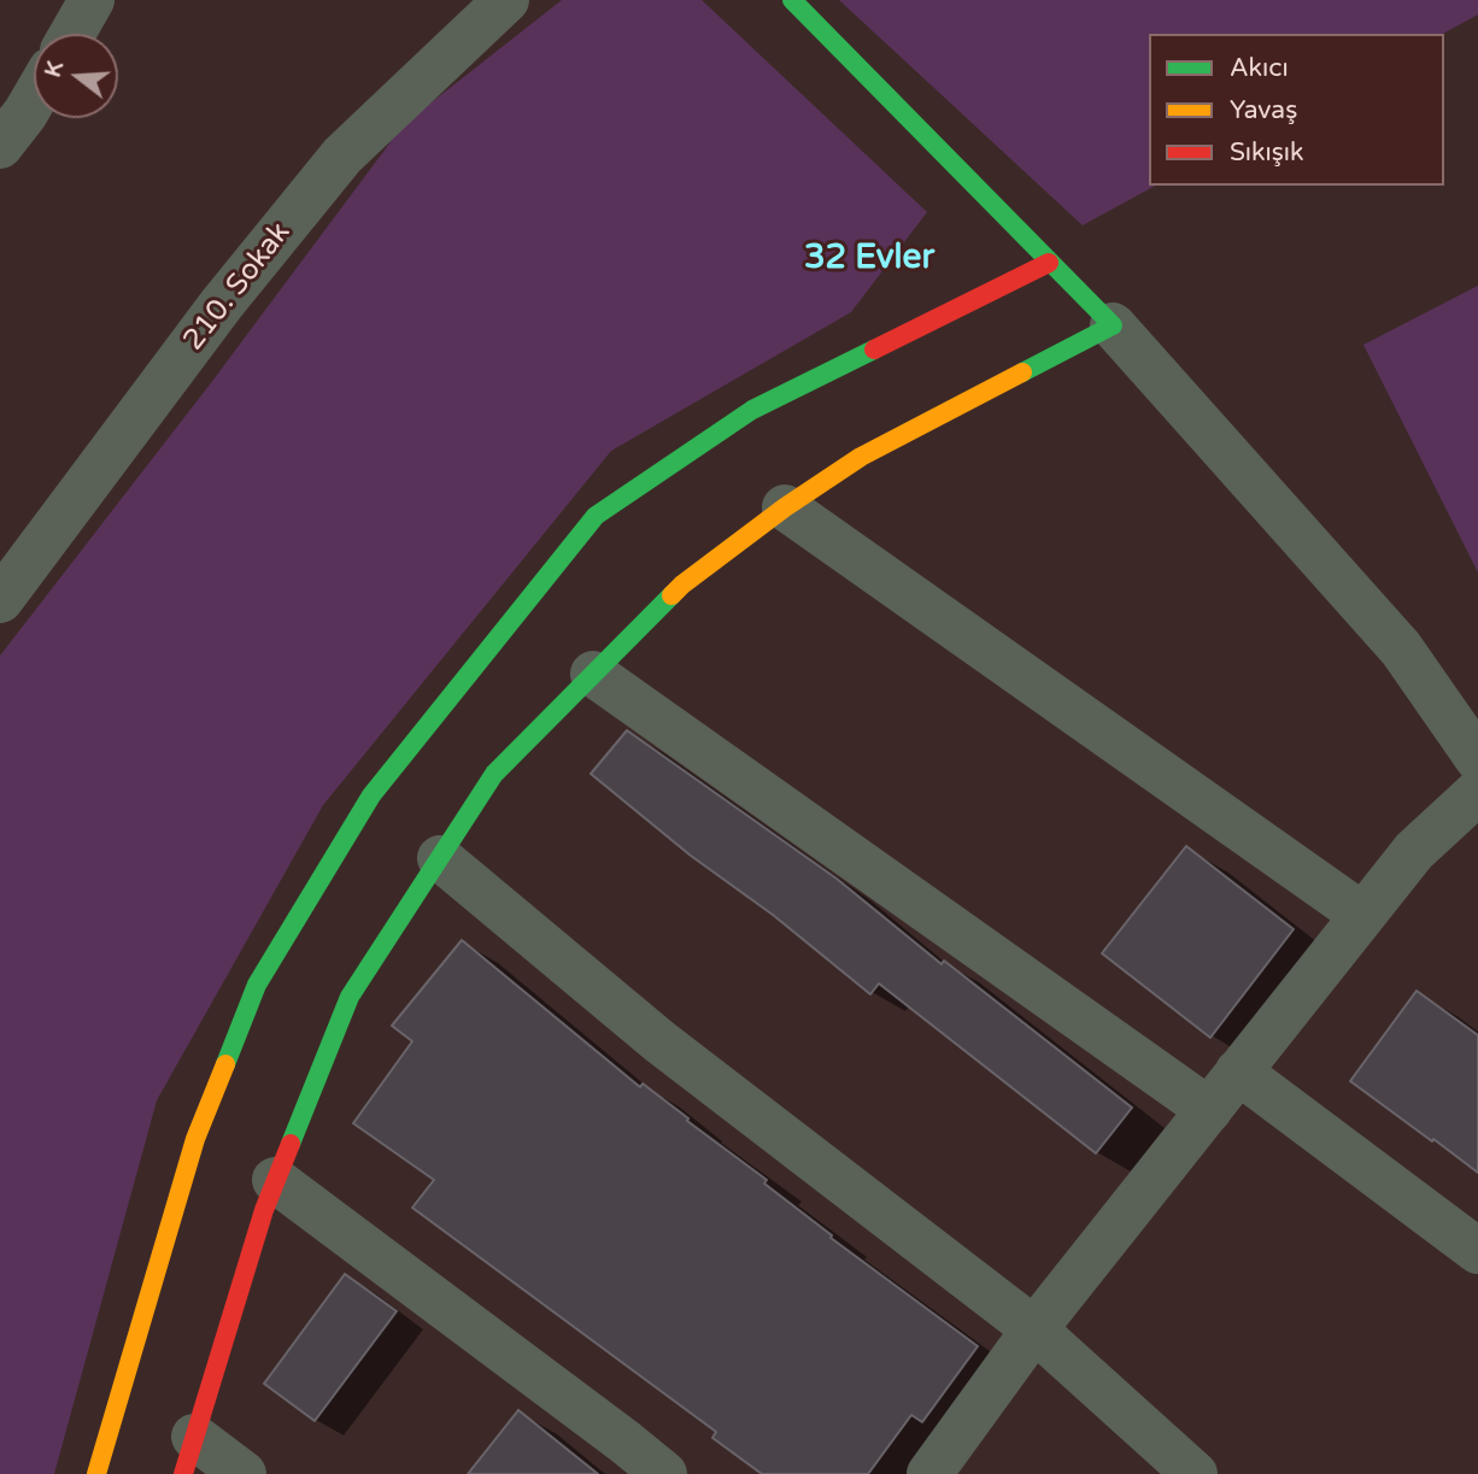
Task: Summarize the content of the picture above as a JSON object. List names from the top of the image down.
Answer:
{
  "streets": {
    "street": ["210. Sokak"]
  },
  "districts": ["32 Evler"],
  "legend": ["Akıcı", "Yavaş", "Sıkışık"],
  "north": "left"
}
